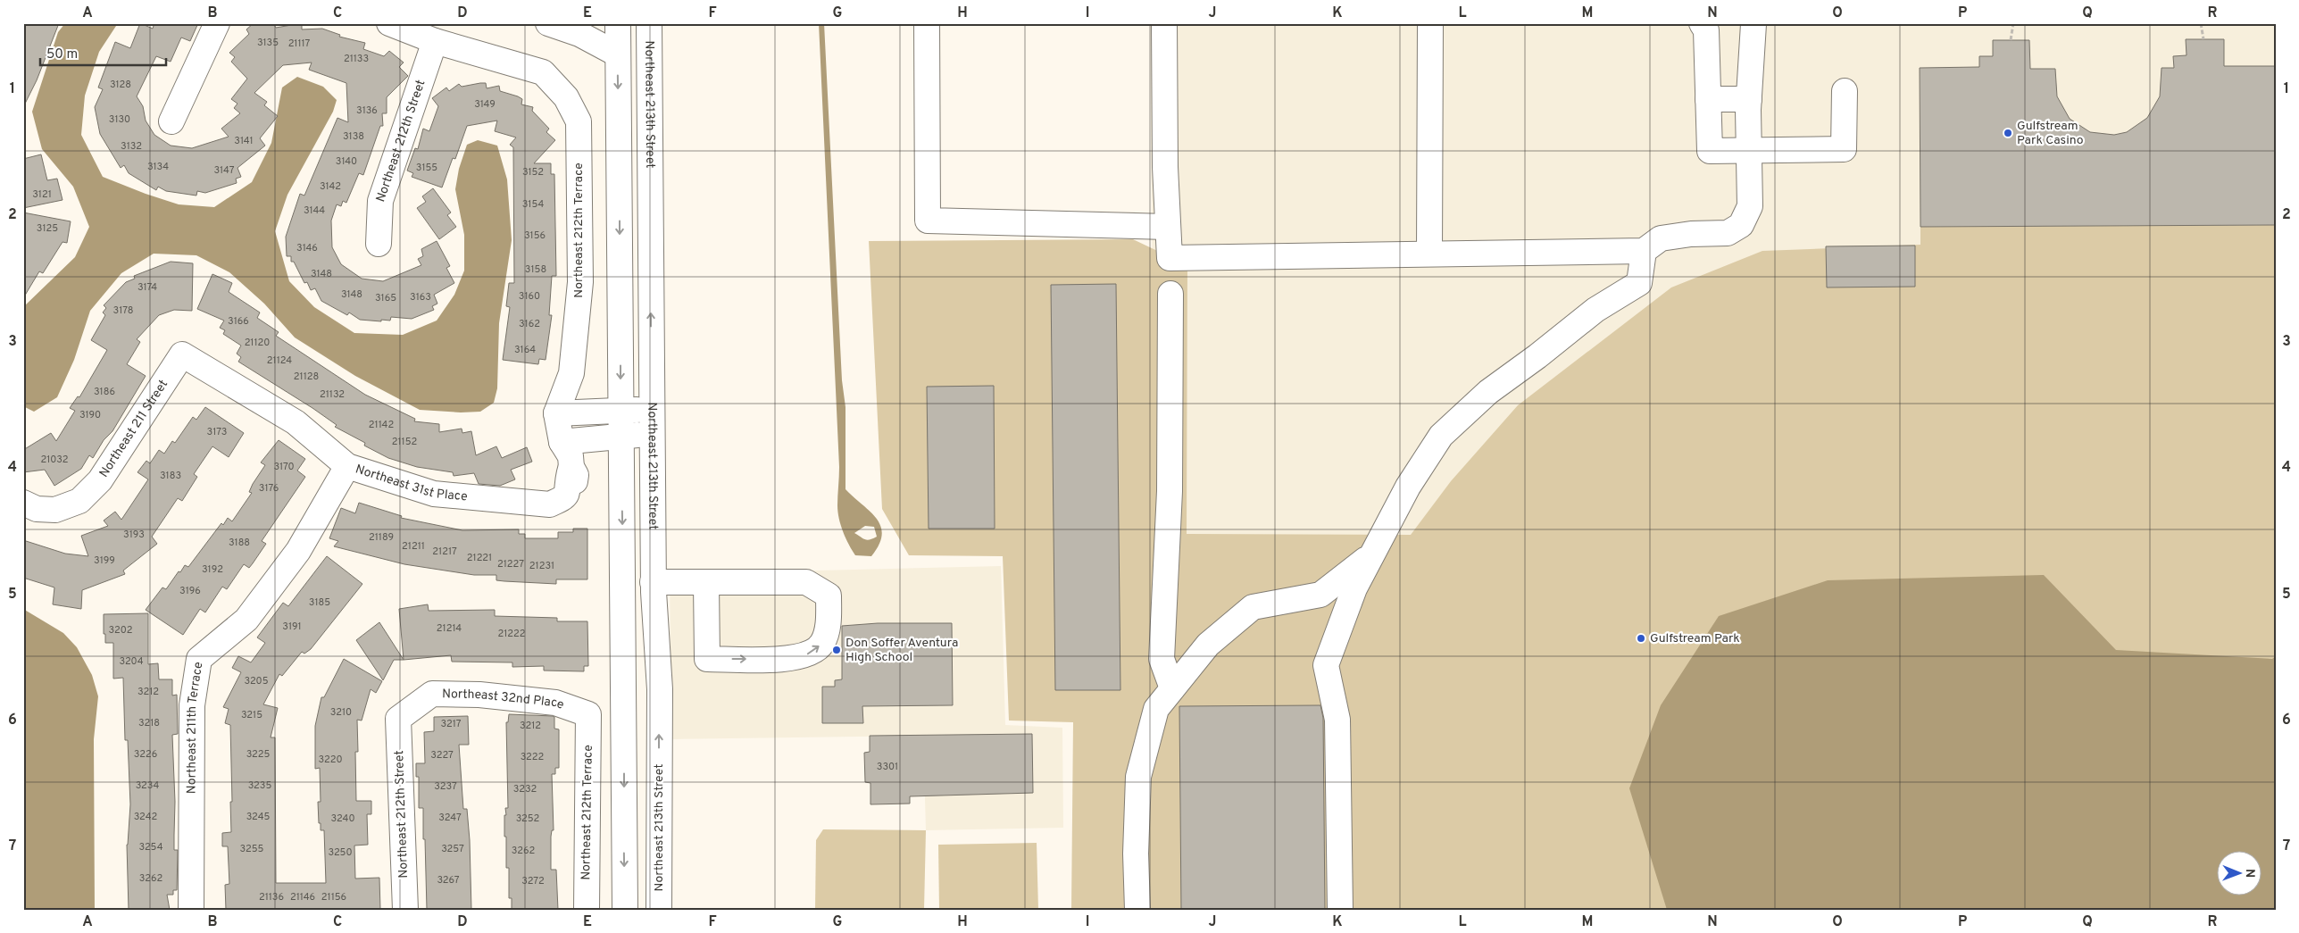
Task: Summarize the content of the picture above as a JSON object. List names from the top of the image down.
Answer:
{
  "streets": {
    "street": [
      "Northeast 213th Street",
      "Northeast 212th Street",
      "Northeast 212th Terrace",
      "Northeast 211 Street",
      "Northeast 31st Place",
      "Northeast 32nd Place",
      "Northeast 211th Terrace"
    ]
  },
  "crossings": [
    ["Northeast 212th Street", "Northeast 212th Terrace"],
    ["Northeast 212th Street", "Northeast 32nd Place"],
    ["Northeast 212th Terrace", "Northeast 32nd Place"],
    ["Northeast 211 Street", "Northeast 31st Place"],
    ["Northeast 31st Place", "Northeast 211th Terrace"]
  ],
  "places": ["Gulfstream Park Casino", "Gulfstream Park", "Don Soffer Aventura High School"],
  "house_numbers": [
    "3135",
    "21117",
    "21133",
    "3128",
    "3149",
    "3136",
    "3130",
    "3138",
    "3141",
    "3132",
    "3140",
    "3134",
    "3155",
    "3147",
    "3152",
    "3142",
    "3121",
    "3154",
    "3144",
    "3125",
    "3156",
    "3146",
    "3158",
    "3148",
    "3174",
    "3148",
    "3160",
    "3163",
    "3165",
    "3178",
    "3166",
    "3162",
    "21120",
    "3164",
    "21124",
    "21128",
    "3186",
    "21132",
    "3190",
    "21142",
    "3173",
    "21152",
    "21032",
    "3170",
    "3183",
    "3176",
    "3193",
    "21189",
    "3188",
    "21211",
    "21217",
    "21221",
    "3199",
    "21227",
    "21231",
    "3192",
    "3196",
    "3185",
    "3191",
    "21214",
    "3202",
    "21222",
    "3204",
    "3205",
    "3212",
    "3210",
    "3215",
    "3218",
    "3217",
    "3212",
    "3226",
    "3225",
    "3227",
    "3222",
    "3220",
    "3301",
    "3234",
    "3235",
    "3237",
    "3232",
    "3242",
    "3245",
    "3247",
    "3240",
    "3252",
    "3254",
    "3255",
    "3257",
    "3262",
    "3250",
    "3262",
    "3267",
    "3272",
    "21136",
    "21146",
    "21156"
  ],
  "scale_bar": "50 m",
  "north": "right",
  "grid": {
    "columns": [
      "A",
      "B",
      "C",
      "D",
      "E",
      "F",
      "G",
      "H",
      "I",
      "J",
      "K",
      "L",
      "M",
      "N",
      "O",
      "P",
      "Q",
      "R"
    ],
    "rows": [
      "1",
      "2",
      "3",
      "4",
      "5",
      "6",
      "7"
    ]
  }
}
